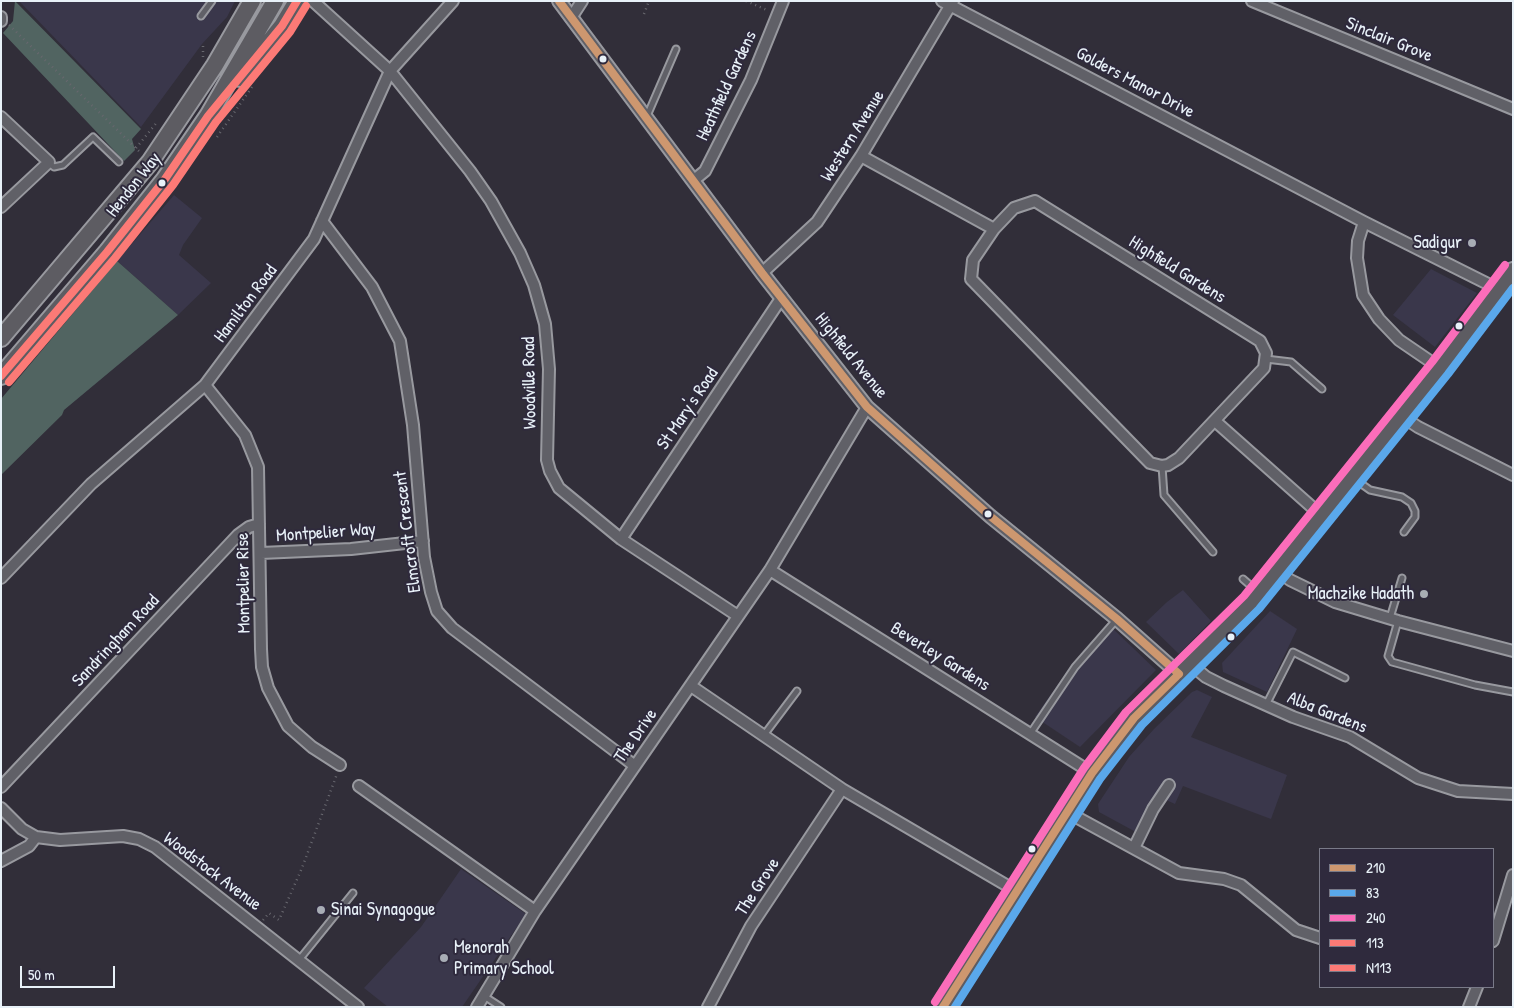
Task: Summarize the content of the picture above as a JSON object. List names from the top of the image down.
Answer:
{
  "streets": {
    "main road": ["Hendon Way"],
    "street": [
      "Sinclair Grove",
      "Golders Manor Drive",
      "Heathfield Gardens",
      "Western Avenue",
      "Highfield Gardens",
      "Hamilton Road",
      "Highfield Avenue",
      "Woodville Road",
      "St Mary's Road",
      "Elmcroft Crescent",
      "Montpelier Way",
      "Montpelier Rise",
      "Sandringham Road",
      "Beverley Gardens",
      "Alba Gardens",
      "The Drive",
      "Woodstock Avenue",
      "The Grove"
    ]
  },
  "crossings": [
    ["Golders Manor Drive", "Western Avenue"],
    ["Heathfield Gardens", "Highfield Avenue"],
    ["Western Avenue", "Highfield Avenue"],
    ["Hamilton Road", "Woodville Road"],
    ["Hamilton Road", "Elmcroft Crescent"],
    ["Hamilton Road", "Montpelier Rise"],
    ["Highfield Avenue", "St Mary's Road"],
    ["Highfield Avenue", "Alba Gardens"],
    ["Highfield Avenue", "The Drive"],
    ["Woodville Road", "St Mary's Road"],
    ["Woodville Road", "The Drive"],
    ["Elmcroft Crescent", "Montpelier Way"],
    ["Elmcroft Crescent", "The Drive"],
    ["Montpelier Way", "Montpelier Rise"],
    ["Montpelier Rise", "Sandringham Road"],
    ["Beverley Gardens", "The Drive"]
  ],
  "places": [
    "Sadigur",
    "Machzike Hadath",
    "Sinai Synagogue",
    "Menorah Primary School"
  ],
  "lines": [
    "transit line 210",
    "transit line 113",
    "transit line N113",
    "transit line 240",
    "transit line 83"
  ],
  "legend": [
    "210",
    "83",
    "240",
    "113",
    "N113"
  ],
  "scale_bar": "50 m"
}
